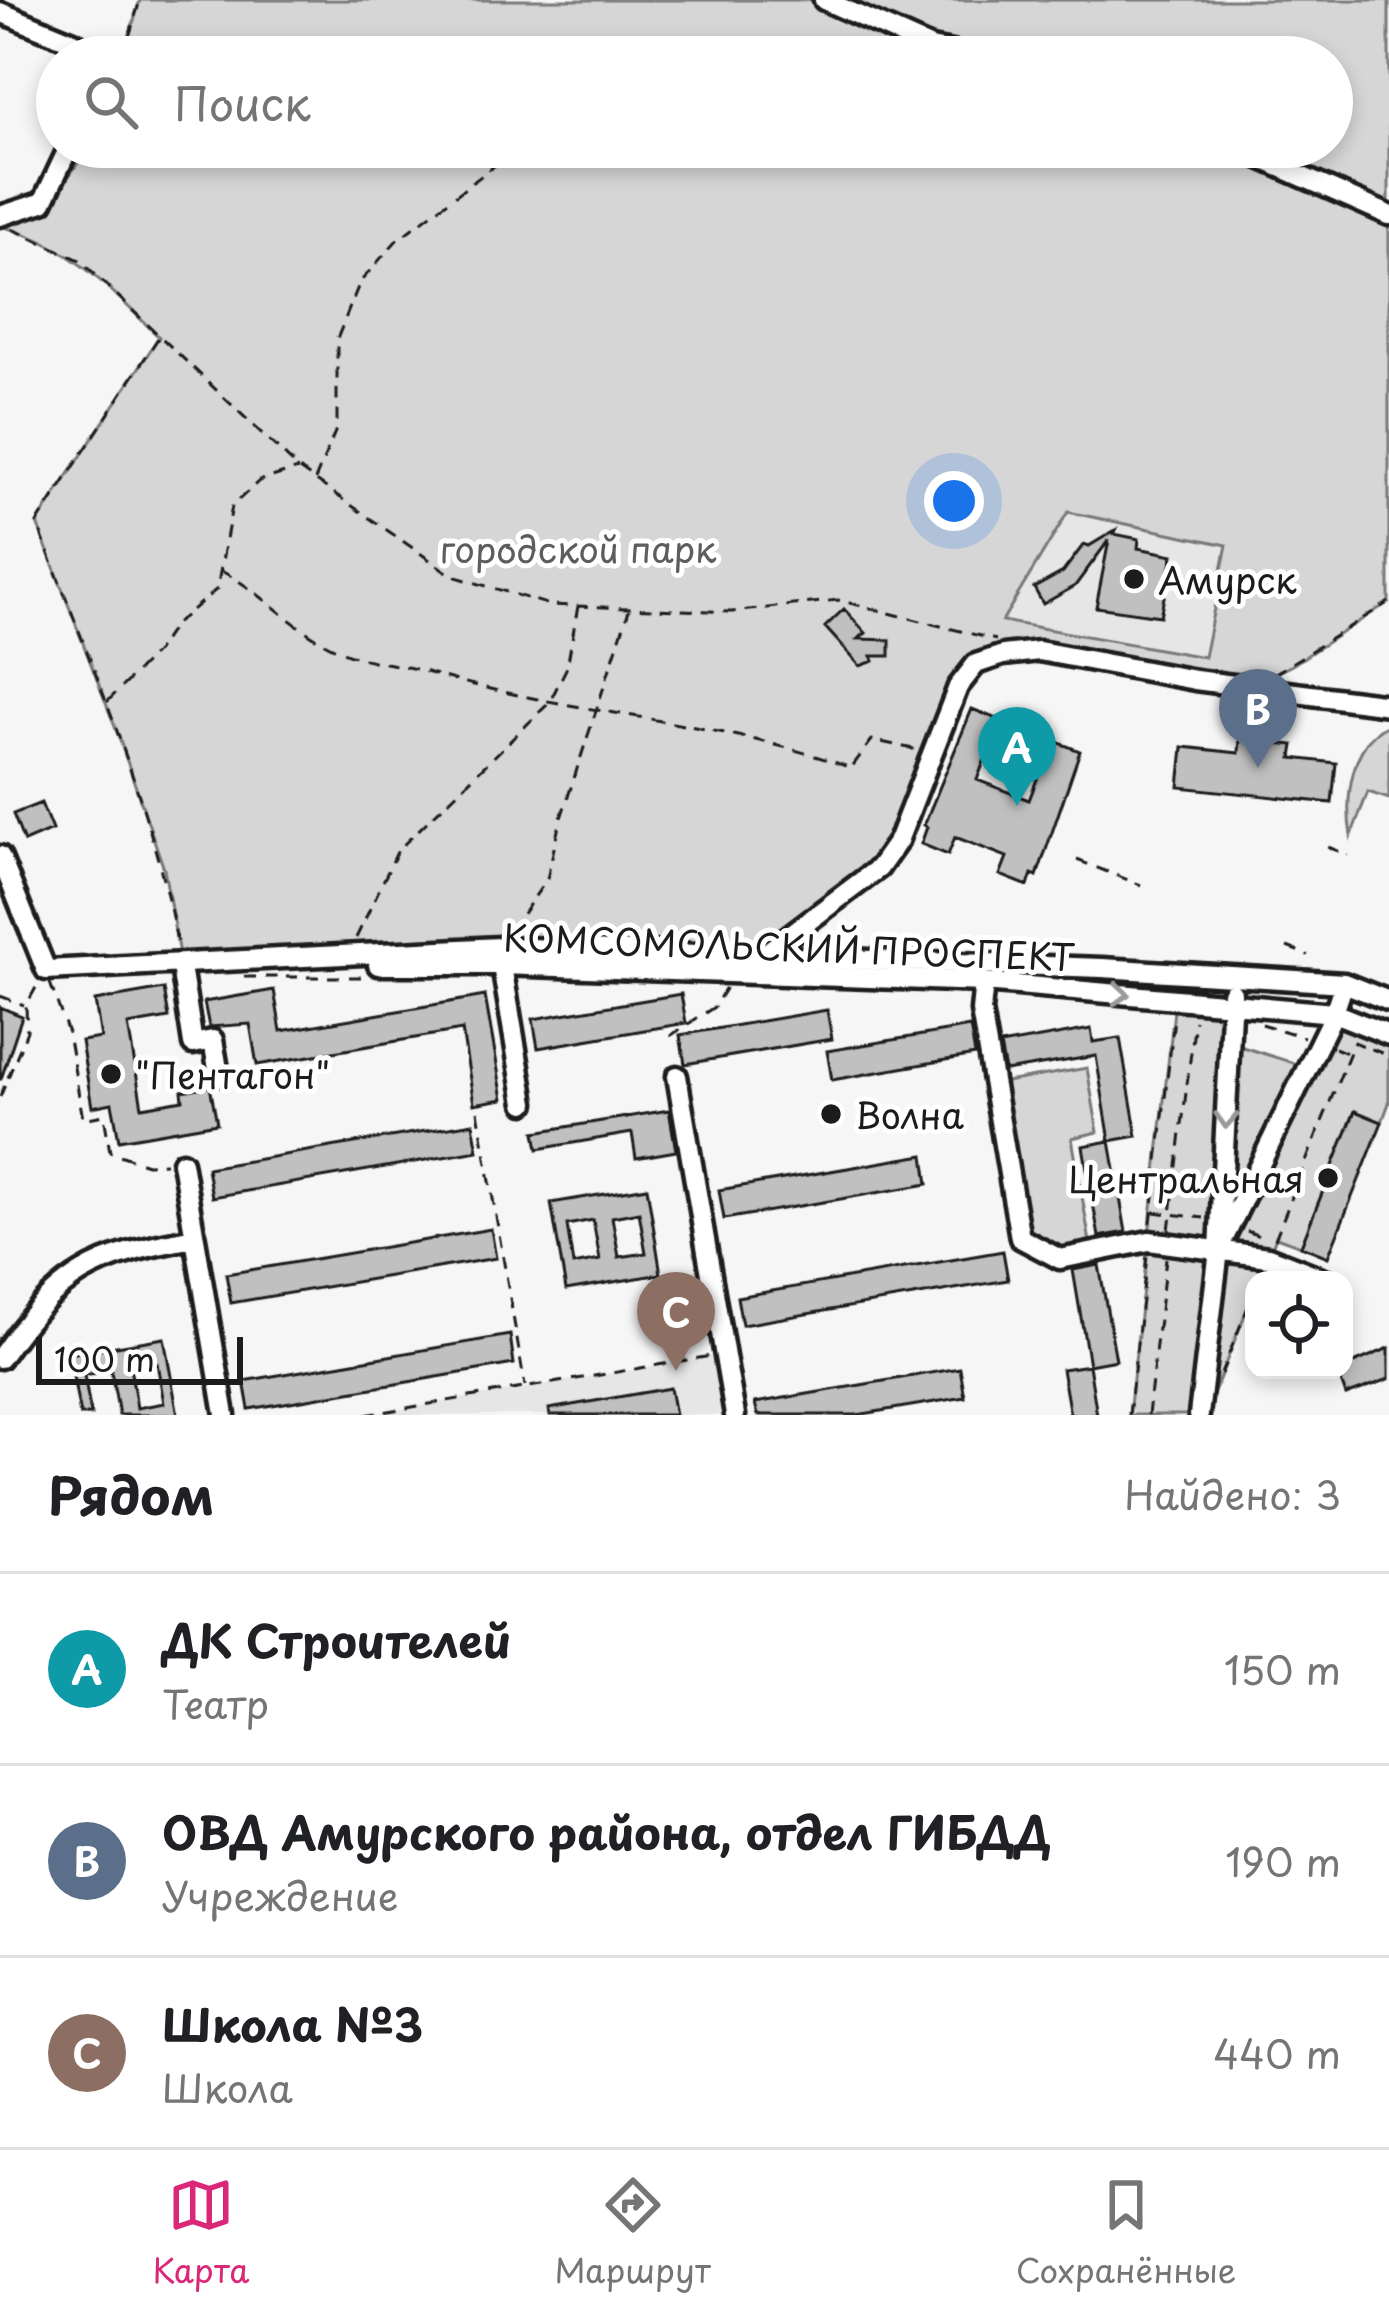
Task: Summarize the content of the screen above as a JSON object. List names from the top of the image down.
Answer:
{
  "streets": {
    "street": ["КОМСОМОЛЬСКИЙ ПРОСПЕКТ"]
  },
  "parks": ["городской парк"],
  "places": [
    "Амурск",
    "\"Пентагон\"",
    "Волна",
    "Центральная"
  ],
  "scale_bar": "100 m",
  "page": {
    "search": "Поиск",
    "pins": ["B", "A", "C"],
    "scale": "100 m",
    "heading": ["Рядом", "Найдено: 3"],
    "list": [
      {
        "mark": "A",
        "name": "ДК Строителей",
        "note": "Театр",
        "value": "150 m"
      },
      {
        "mark": "B",
        "name": "ОВД Амурского района, отдел ГИБДД",
        "note": "Учреждение",
        "value": "190 m"
      },
      {
        "mark": "C",
        "name": "Школа №3",
        "note": "Школа",
        "value": "440 m"
      }
    ],
    "nav": ["Карта", "Маршрут", "Сохранённые"]
  }
}
